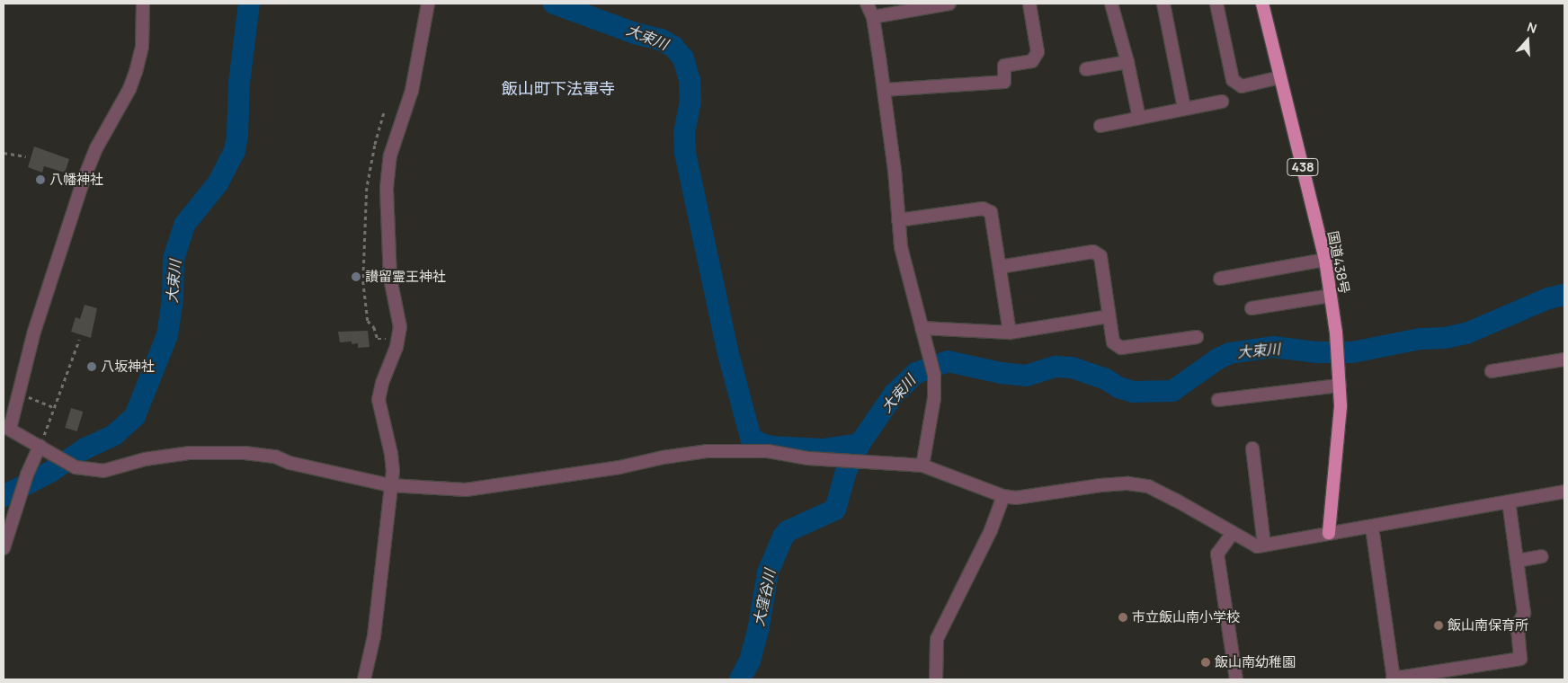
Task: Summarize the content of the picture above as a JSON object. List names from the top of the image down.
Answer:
{
  "streets": {
    "highway": ["438", "国道438号"]
  },
  "districts": ["飯山町下法軍寺"],
  "water": ["大束川", "大窪谷川"],
  "places": [
    "八幡神社",
    "讃留霊王神社",
    "八坂神社",
    "市立飯山南小学校",
    "飯山南保育所",
    "飯山南幼稚園"
  ],
  "north": "top"
}
